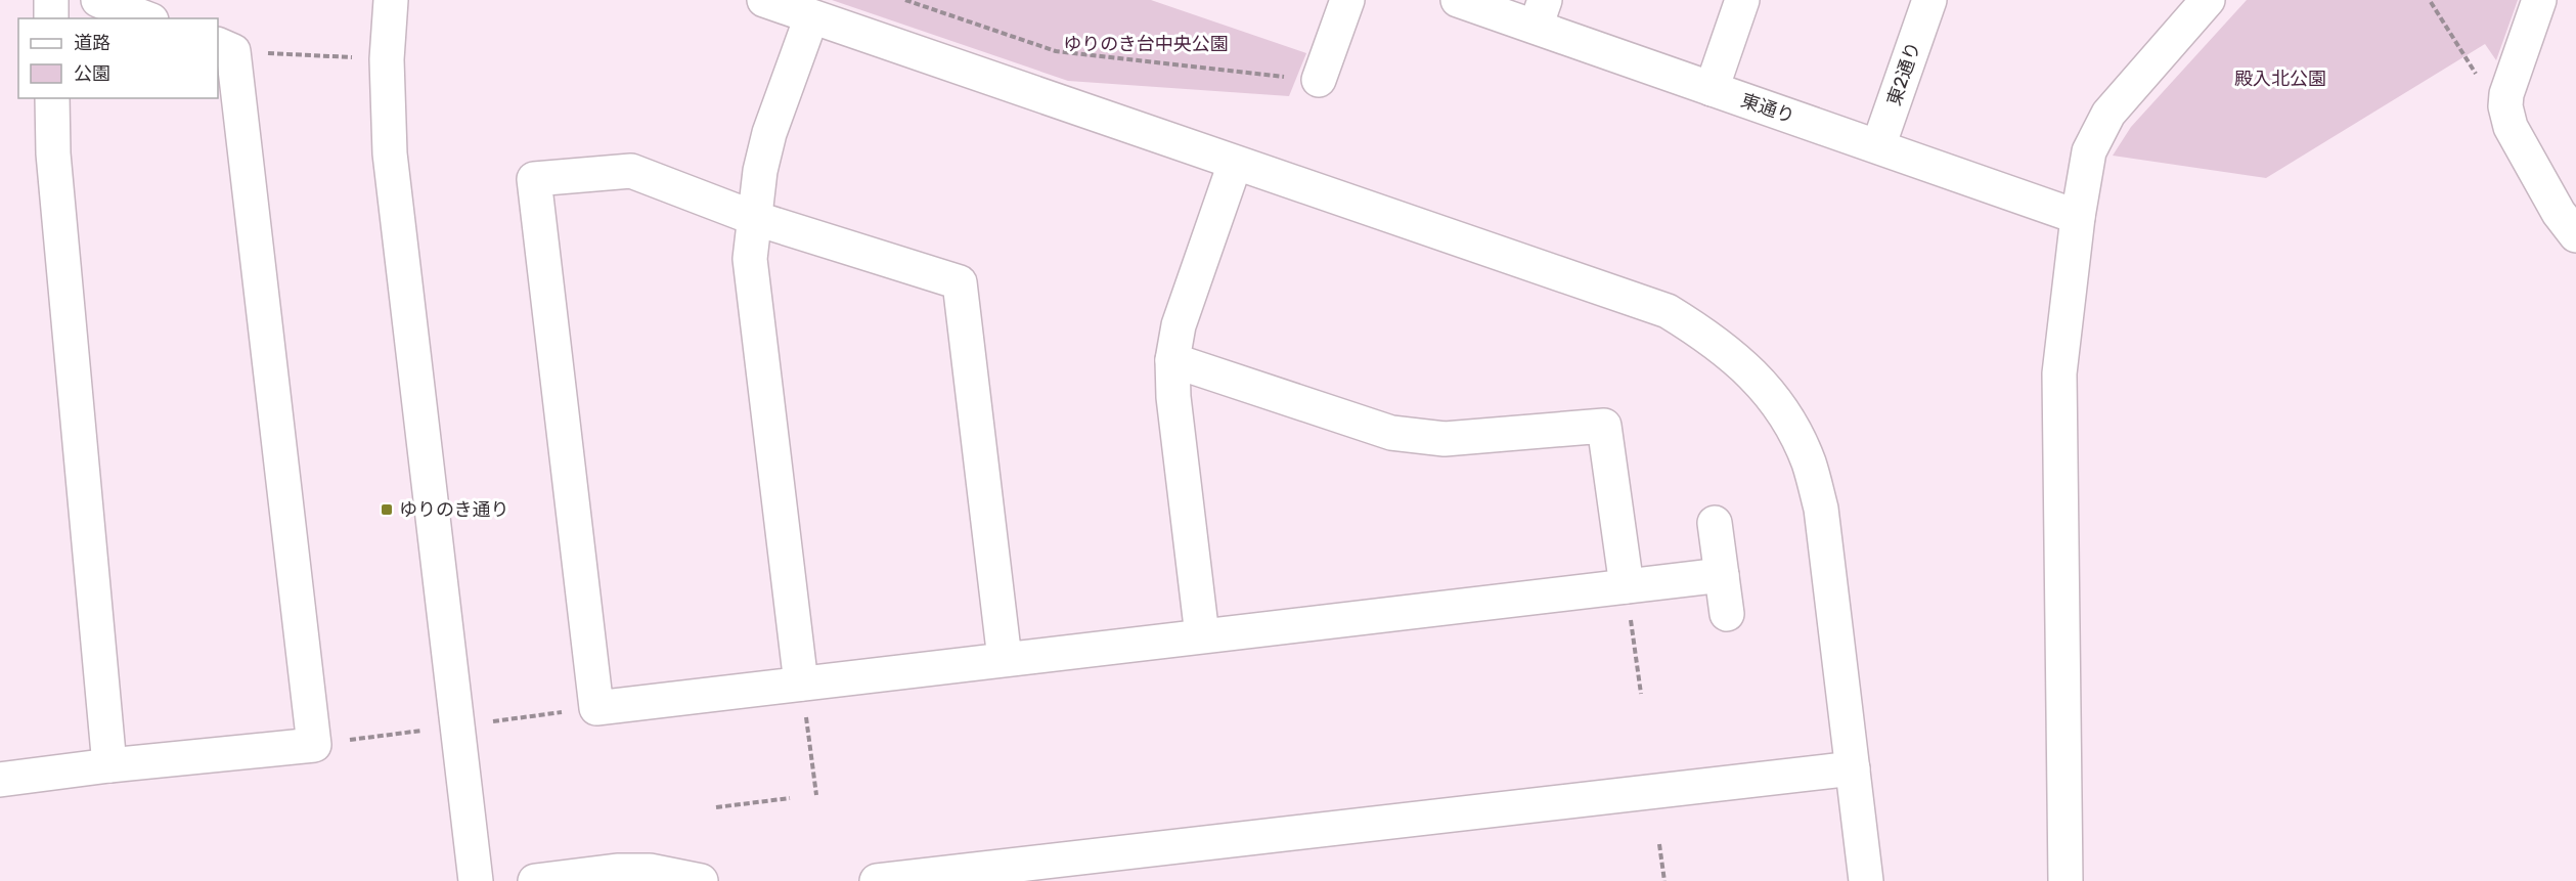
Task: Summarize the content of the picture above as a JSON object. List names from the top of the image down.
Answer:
{
  "streets": {
    "street": ["東2通り", "東通り"]
  },
  "crossings": [
    ["東2通り", "東通り"]
  ],
  "parks": ["ゆりのき台中央公園", "殿入北公園"],
  "places": {
    "transit": ["ゆりのき通り"]
  },
  "legend": ["道路", "公園"]
}
